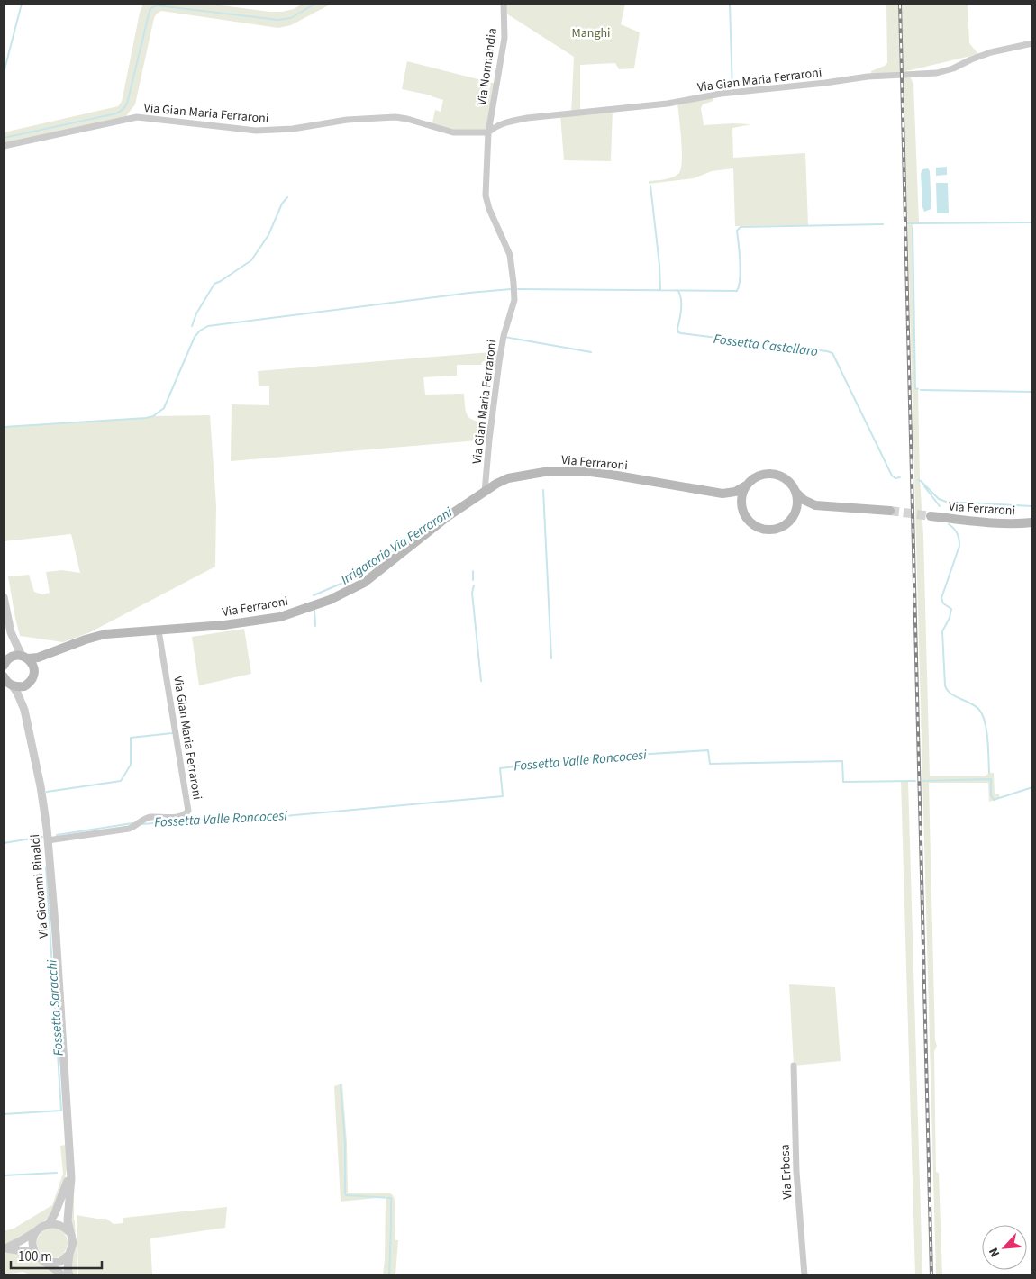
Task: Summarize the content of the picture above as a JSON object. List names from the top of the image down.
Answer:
{
  "streets": {
    "main road": ["Via Ferraroni"],
    "street": [
      "Via Normandia",
      "Via Gian Maria Ferraroni",
      "Via Giovanni Rinaldi",
      "Via Erbosa"
    ]
  },
  "crossings": [
    ["Via Normandia", "Via Gian Maria Ferraroni"],
    ["Via Gian Maria Ferraroni", "Via Ferraroni"],
    ["Via Gian Maria Ferraroni", "Via Giovanni Rinaldi"],
    ["Via Ferraroni", "Via Giovanni Rinaldi"]
  ],
  "water": [
    "Fossetta Castellaro",
    "Irrigatorio Via Ferraroni",
    "Fossetta Valle Roncocesi",
    "Fossetta Saracchi"
  ],
  "parks": ["Manghi"],
  "scale_bar": "100 m",
  "north": "bottom left"
}
